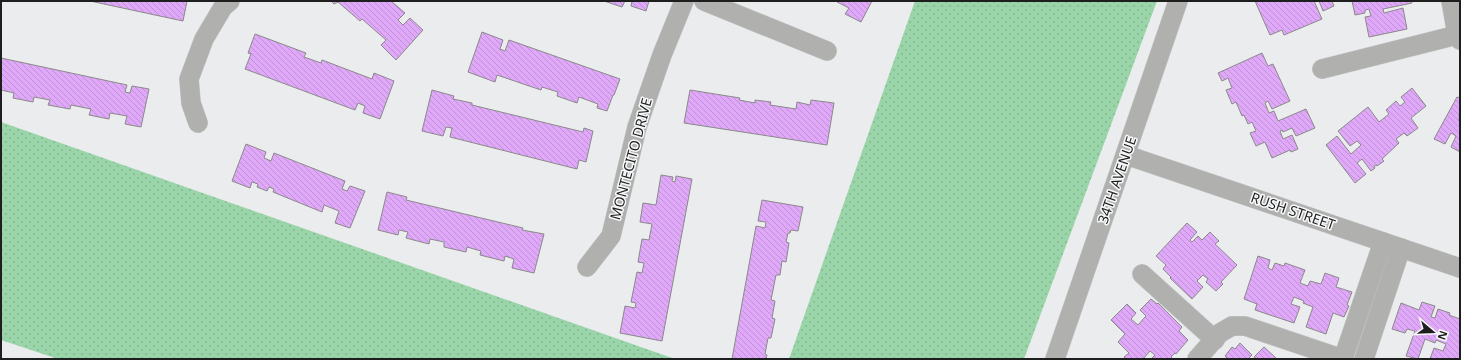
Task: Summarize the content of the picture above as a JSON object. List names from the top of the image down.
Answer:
{
  "streets": {
    "street": ["MONTECITO DRIVE", "34TH AVENUE", "RUSH STREET"]
  },
  "crossings": [
    ["34TH AVENUE", "RUSH STREET"]
  ],
  "north": "right"
}
